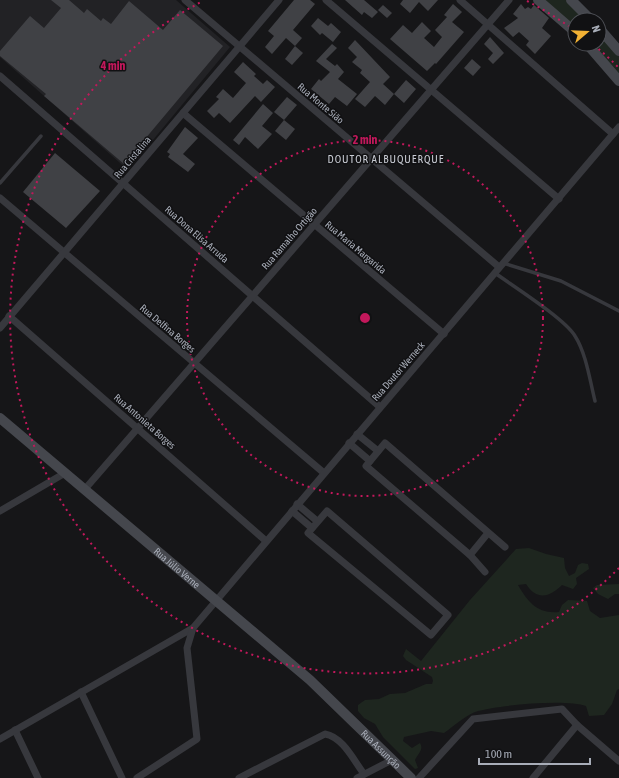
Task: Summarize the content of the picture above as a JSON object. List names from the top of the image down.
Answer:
{
  "streets": {
    "street": [
      "Rua Monte Sião",
      "Rua Cristalina",
      "Rua Dona Elisa Arruda",
      "Rua Ramalho Ortigão",
      "Rua Maria Margarida",
      "Rua Delfina Borges",
      "Rua Doutor Werneck",
      "Rua Antonieta Borges",
      "Rua Júlio Verne",
      "Rua Assunção"
    ]
  },
  "crossings": [
    ["Rua Monte Sião", "Rua Cristalina"],
    ["Rua Monte Sião", "Rua Ramalho Ortigão"],
    ["Rua Monte Sião", "Rua Doutor Werneck"],
    ["Rua Cristalina", "Rua Dona Elisa Arruda"],
    ["Rua Cristalina", "Rua Maria Margarida"],
    ["Rua Cristalina", "Rua Delfina Borges"],
    ["Rua Cristalina", "Rua Antonieta Borges"],
    ["Rua Dona Elisa Arruda", "Rua Ramalho Ortigão"],
    ["Rua Dona Elisa Arruda", "Rua Doutor Werneck"],
    ["Rua Ramalho Ortigão", "Rua Maria Margarida"],
    ["Rua Ramalho Ortigão", "Rua Delfina Borges"],
    ["Rua Ramalho Ortigão", "Rua Antonieta Borges"],
    ["Rua Ramalho Ortigão", "Rua Júlio Verne"],
    ["Rua Maria Margarida", "Rua Doutor Werneck"],
    ["Rua Delfina Borges", "Rua Doutor Werneck"],
    ["Rua Doutor Werneck", "Rua Antonieta Borges"],
    ["Rua Doutor Werneck", "Rua Júlio Verne"],
    ["Rua Júlio Verne", "Rua Assunção"]
  ],
  "districts": ["DOUTOR ALBUQUERQUE"],
  "scale_bar": "100 m",
  "north": "right",
  "rings": ["4 min", "2 min"]
}
